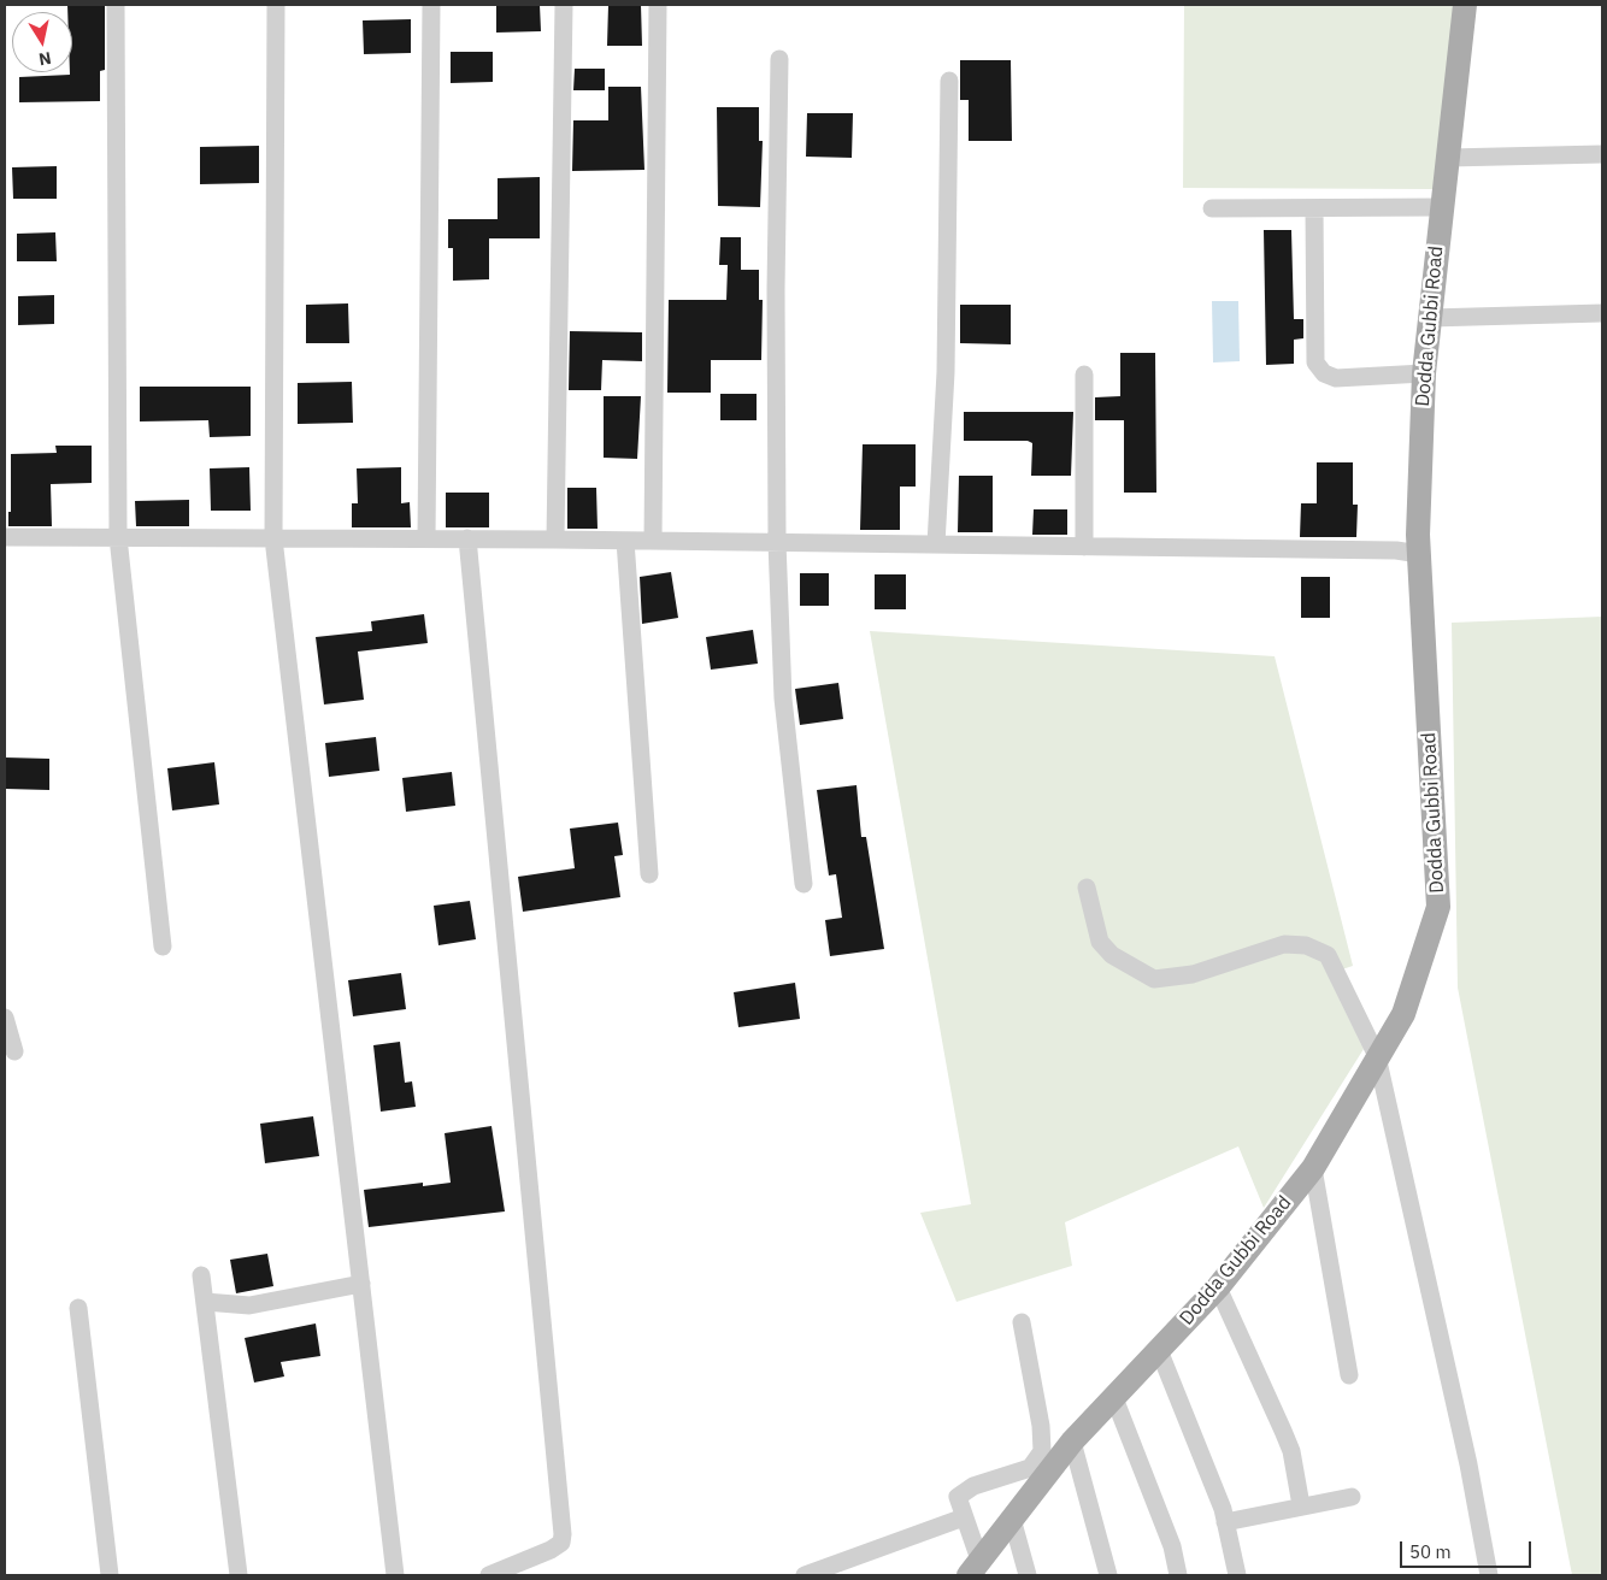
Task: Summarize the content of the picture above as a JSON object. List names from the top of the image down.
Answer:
{
  "streets": {
    "main road": ["Dodda Gubbi Road"]
  },
  "scale_bar": "50 m",
  "north": "bottom"
}
